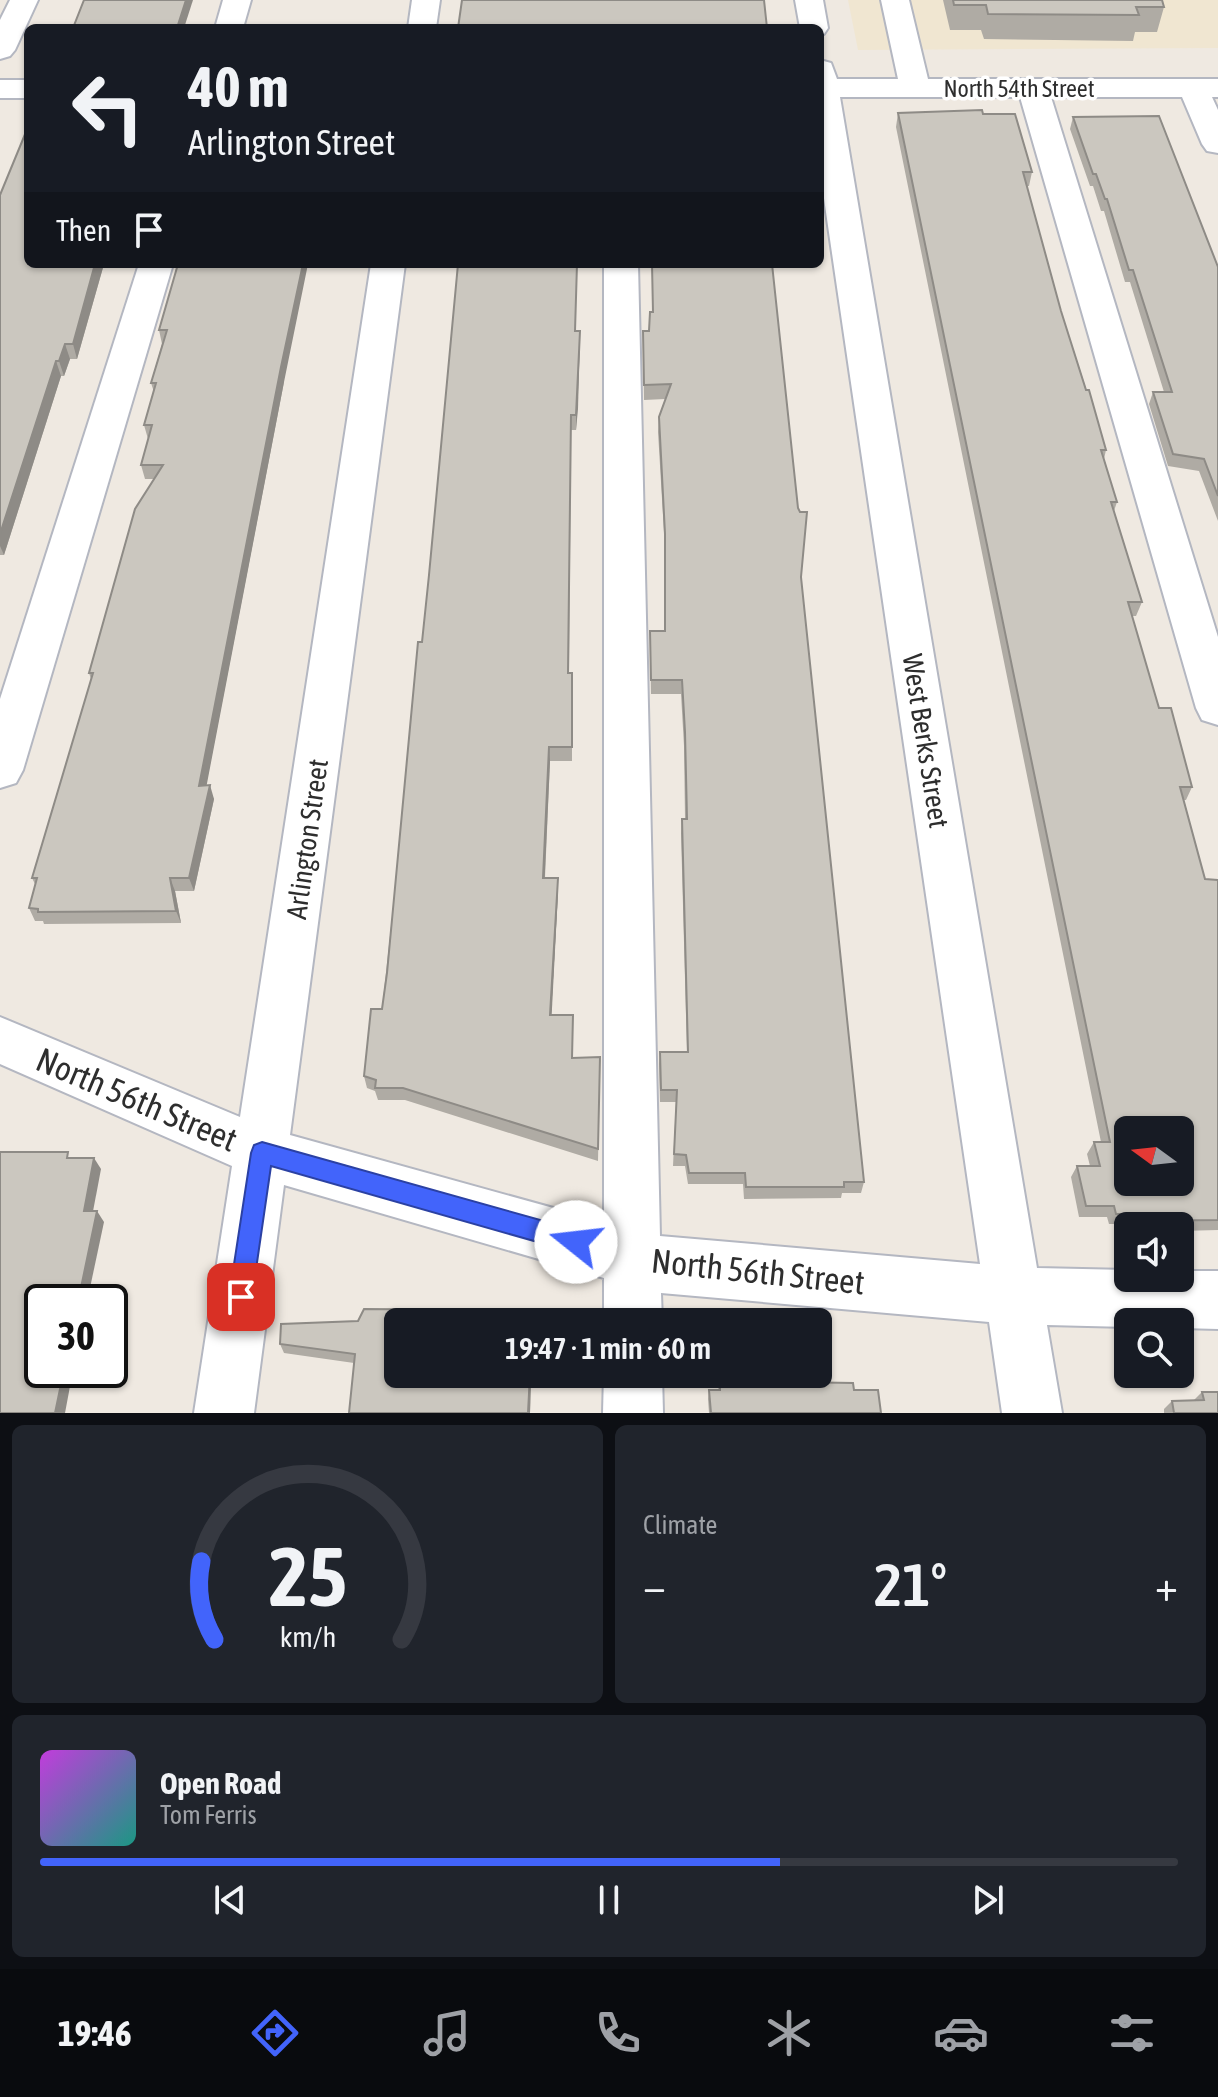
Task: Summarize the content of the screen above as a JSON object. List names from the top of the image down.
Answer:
{
  "streets": {
    "street": [
      "North 54th Street",
      "West Berks Street",
      "Arlington Street",
      "North 56th Street"
    ]
  },
  "crossings": [
    ["West Berks Street", "North 56th Street"],
    ["Arlington Street", "North 56th Street"]
  ],
  "north": "left",
  "page": {
    "turn": ["40 m", "Arlington Street"],
    "then": "Then",
    "limit": "30",
    "trip": "19:47 · 1 min · 60 m",
    "tile": "Climate",
    "heat": ["−", "21°", "+"],
    "song": ["Open Road", "Tom Ferris"],
    "tabs": "19:46",
    "gauge": ["25", "km/h"]
  }
}
